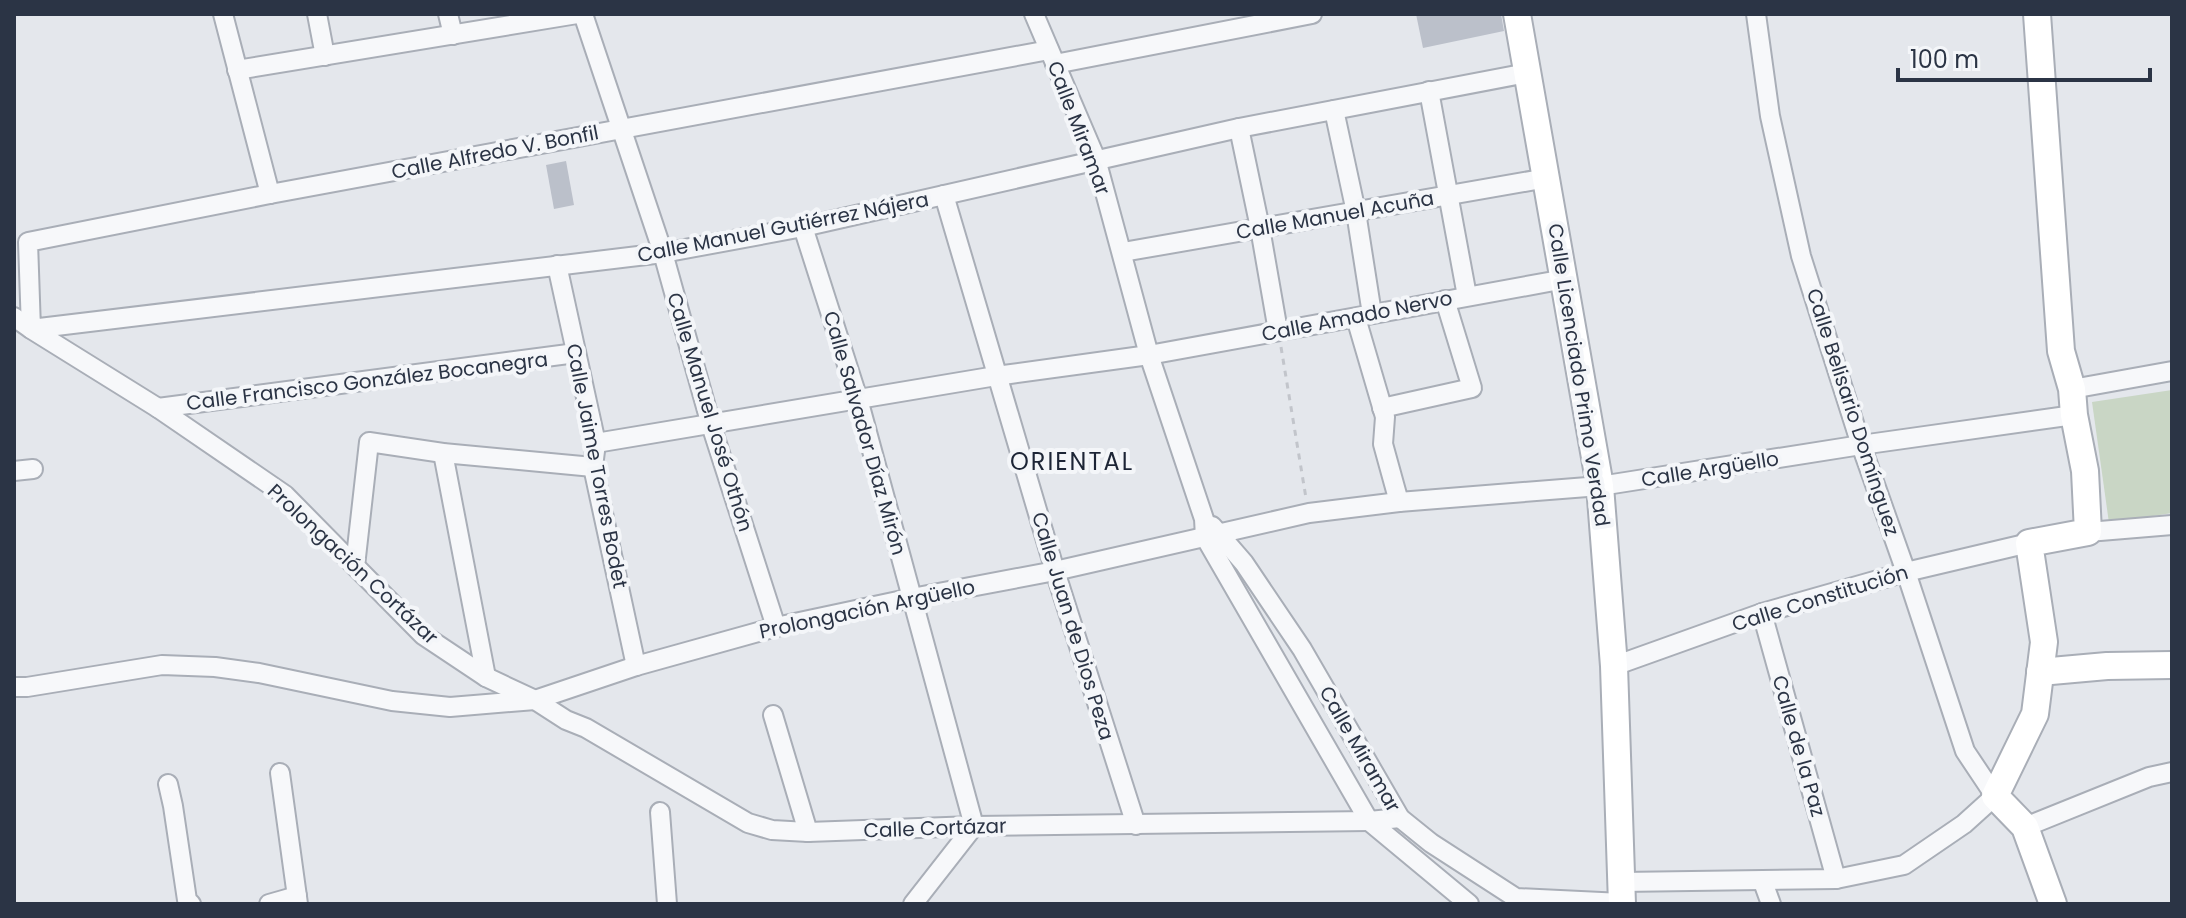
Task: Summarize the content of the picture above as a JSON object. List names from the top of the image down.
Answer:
{
  "streets": {
    "street": [
      "Calle Miramar",
      "Calle Alfredo V. Bonfil",
      "Calle Manuel Acuña",
      "Calle Manuel Gutiérrez Nájera",
      "Calle Amado Nervo",
      "Calle Licenciado Primo Verdad",
      "Calle Francisco González Bocanegra",
      "Calle Manuel José Othón",
      "Calle Belisario Domínguez",
      "Calle Salvador Díaz Mirón",
      "Calle Jaime Torres Bodet",
      "Calle Argüello",
      "Prolongación Cortázar",
      "Calle Constitución",
      "Prolongación Argüello",
      "Calle Juan de Dios Peza",
      "Calle de la Paz",
      "Calle Cortázar"
    ]
  },
  "crossings": [
    ["Calle Miramar", "Calle Alfredo V. Bonfil"],
    ["Calle Miramar", "Calle Manuel Acuña"],
    ["Calle Miramar", "Calle Manuel Gutiérrez Nájera"],
    ["Calle Miramar", "Calle Amado Nervo"],
    ["Calle Miramar", "Calle Licenciado Primo Verdad"],
    ["Calle Miramar", "Calle Belisario Domínguez"],
    ["Calle Miramar", "Calle Argüello"],
    ["Calle Miramar", "Prolongación Argüello"],
    ["Calle Miramar", "Calle de la Paz"],
    ["Calle Miramar", "Calle Cortázar"],
    ["Calle Alfredo V. Bonfil", "Calle Manuel Gutiérrez Nájera"],
    ["Calle Alfredo V. Bonfil", "Calle Manuel José Othón"],
    ["Calle Alfredo V. Bonfil", "Prolongación Cortázar"],
    ["Calle Manuel Acuña", "Calle Licenciado Primo Verdad"],
    ["Calle Manuel Gutiérrez Nájera", "Calle Licenciado Primo Verdad"],
    ["Calle Manuel Gutiérrez Nájera", "Calle Manuel José Othón"],
    ["Calle Manuel Gutiérrez Nájera", "Calle Salvador Díaz Mirón"],
    ["Calle Manuel Gutiérrez Nájera", "Calle Jaime Torres Bodet"],
    ["Calle Manuel Gutiérrez Nájera", "Prolongación Cortázar"],
    ["Calle Manuel Gutiérrez Nájera", "Calle Juan de Dios Peza"],
    ["Calle Amado Nervo", "Calle Licenciado Primo Verdad"],
    ["Calle Amado Nervo", "Calle Manuel José Othón"],
    ["Calle Amado Nervo", "Calle Salvador Díaz Mirón"],
    ["Calle Amado Nervo", "Calle Jaime Torres Bodet"],
    ["Calle Amado Nervo", "Calle Juan de Dios Peza"],
    ["Calle Licenciado Primo Verdad", "Calle Argüello"],
    ["Calle Licenciado Primo Verdad", "Calle Constitución"],
    ["Calle Francisco González Bocanegra", "Calle Jaime Torres Bodet"],
    ["Calle Francisco González Bocanegra", "Prolongación Cortázar"],
    ["Calle Manuel José Othón", "Prolongación Argüello"],
    ["Calle Belisario Domínguez", "Calle Argüello"],
    ["Calle Belisario Domínguez", "Calle Constitución"],
    ["Calle Salvador Díaz Mirón", "Prolongación Argüello"],
    ["Calle Salvador Díaz Mirón", "Calle Cortázar"],
    ["Calle Jaime Torres Bodet", "Prolongación Argüello"],
    ["Calle Argüello", "Prolongación Argüello"],
    ["Prolongación Cortázar", "Prolongación Argüello"],
    ["Prolongación Cortázar", "Calle Cortázar"],
    ["Calle Constitución", "Calle de la Paz"],
    ["Prolongación Argüello", "Calle Juan de Dios Peza"],
    ["Prolongación Argüello", "Calle Cortázar"],
    ["Calle Juan de Dios Peza", "Calle Cortázar"]
  ],
  "districts": ["ORIENTAL"],
  "scale_bar": "100 m"
}
